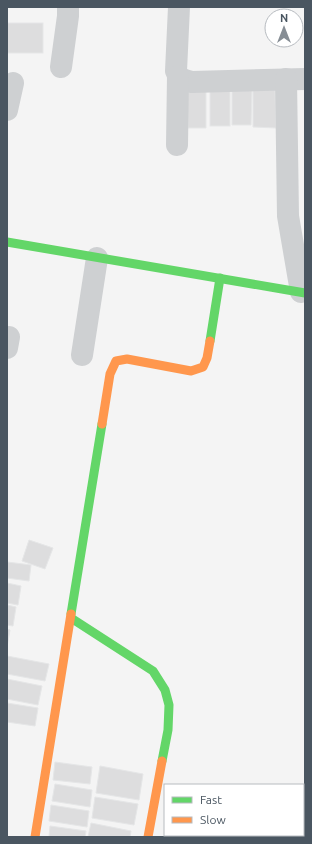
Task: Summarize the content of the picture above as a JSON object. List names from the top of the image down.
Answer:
{
  "legend": ["Fast", "Slow"],
  "north": "top"
}
